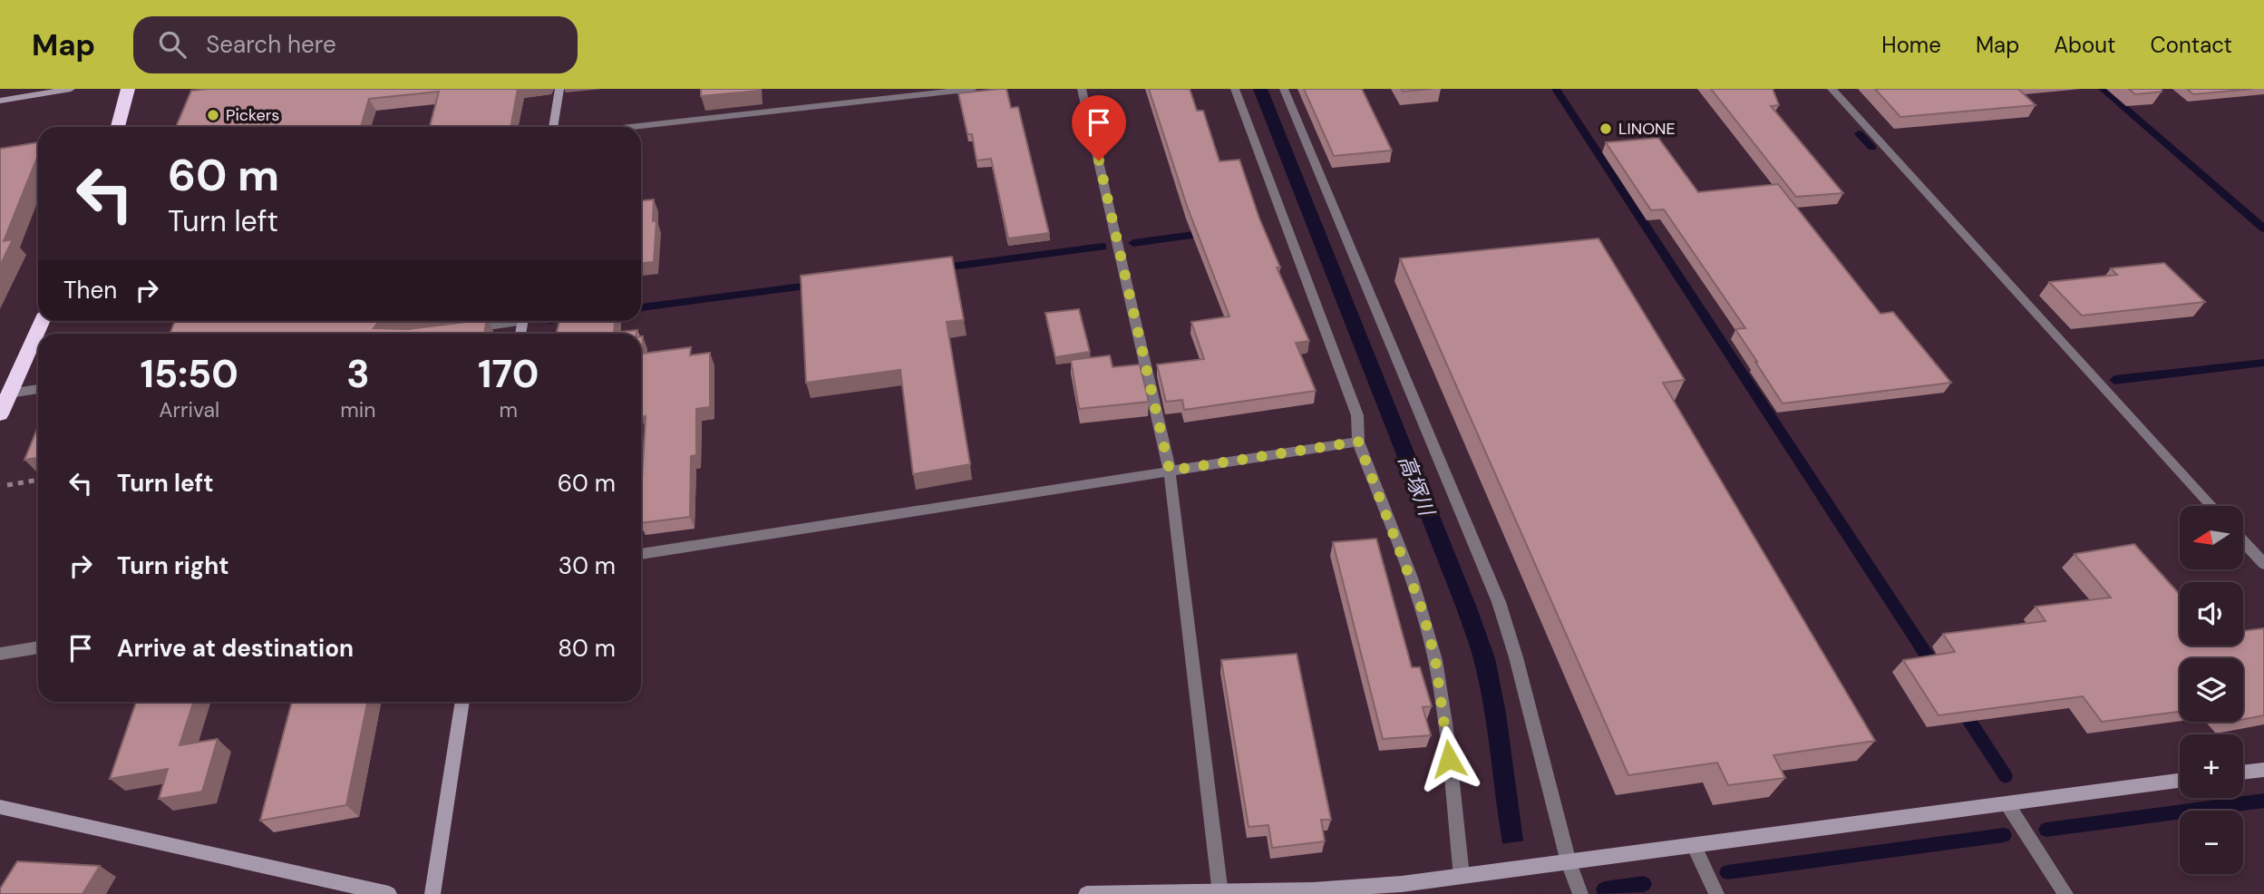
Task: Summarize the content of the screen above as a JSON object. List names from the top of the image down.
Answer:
{
  "water": ["高塚川"],
  "places": ["Pickers", "LINONE"],
  "north": "left",
  "page": {
    "header": "Map",
    "search": "Search here",
    "nav": [
      "Home",
      "Map",
      "About",
      "Contact"
    ],
    "turn": ["60 m", "Turn left"],
    "then": "Then",
    "eta": [
      "15:50",
      "Arrival",
      "3",
      "min",
      "170",
      "m"
    ],
    "list": [
      {
        "name": "Turn left",
        "value": "60 m"
      },
      {
        "name": "Turn right",
        "value": "30 m"
      },
      {
        "name": "Arrive at destination",
        "value": "80 m"
      }
    ],
    "map_buttons": ["+", "−"]
  }
}
